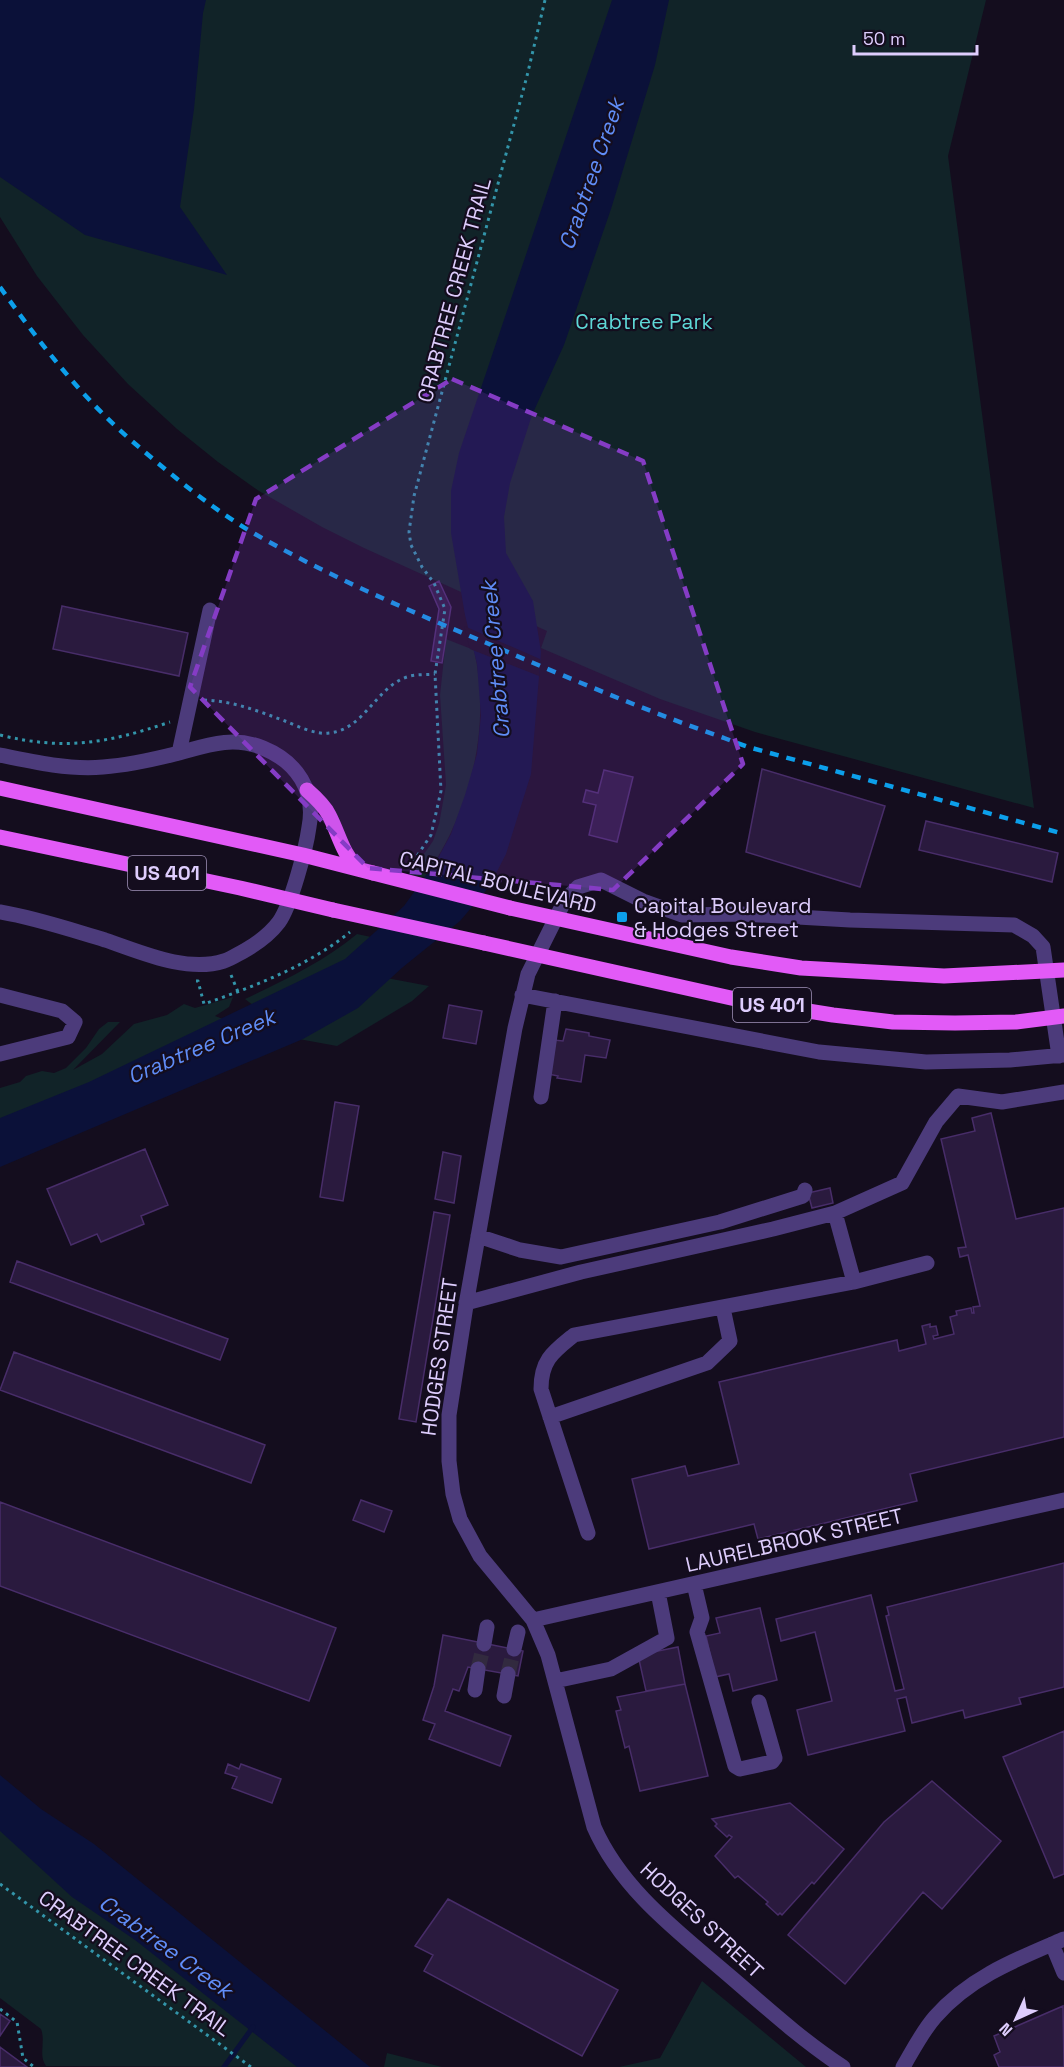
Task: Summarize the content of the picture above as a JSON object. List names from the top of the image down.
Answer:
{
  "streets": {
    "main road": ["US 401", "CAPITAL BOULEVARD"],
    "street": ["HODGES STREET", "LAURELBROOK STREET"],
    "path": ["CRABTREE CREEK TRAIL"]
  },
  "crossings": [
    ["US 401", "HODGES STREET"],
    ["CAPITAL BOULEVARD", "HODGES STREET"],
    ["HODGES STREET", "LAURELBROOK STREET"]
  ],
  "water": ["Crabtree Creek"],
  "parks": ["Crabtree Park"],
  "places": {
    "transit": ["Capital Boulevard & Hodges Street"]
  },
  "scale_bar": "50 m",
  "north": "bottom left"
}
